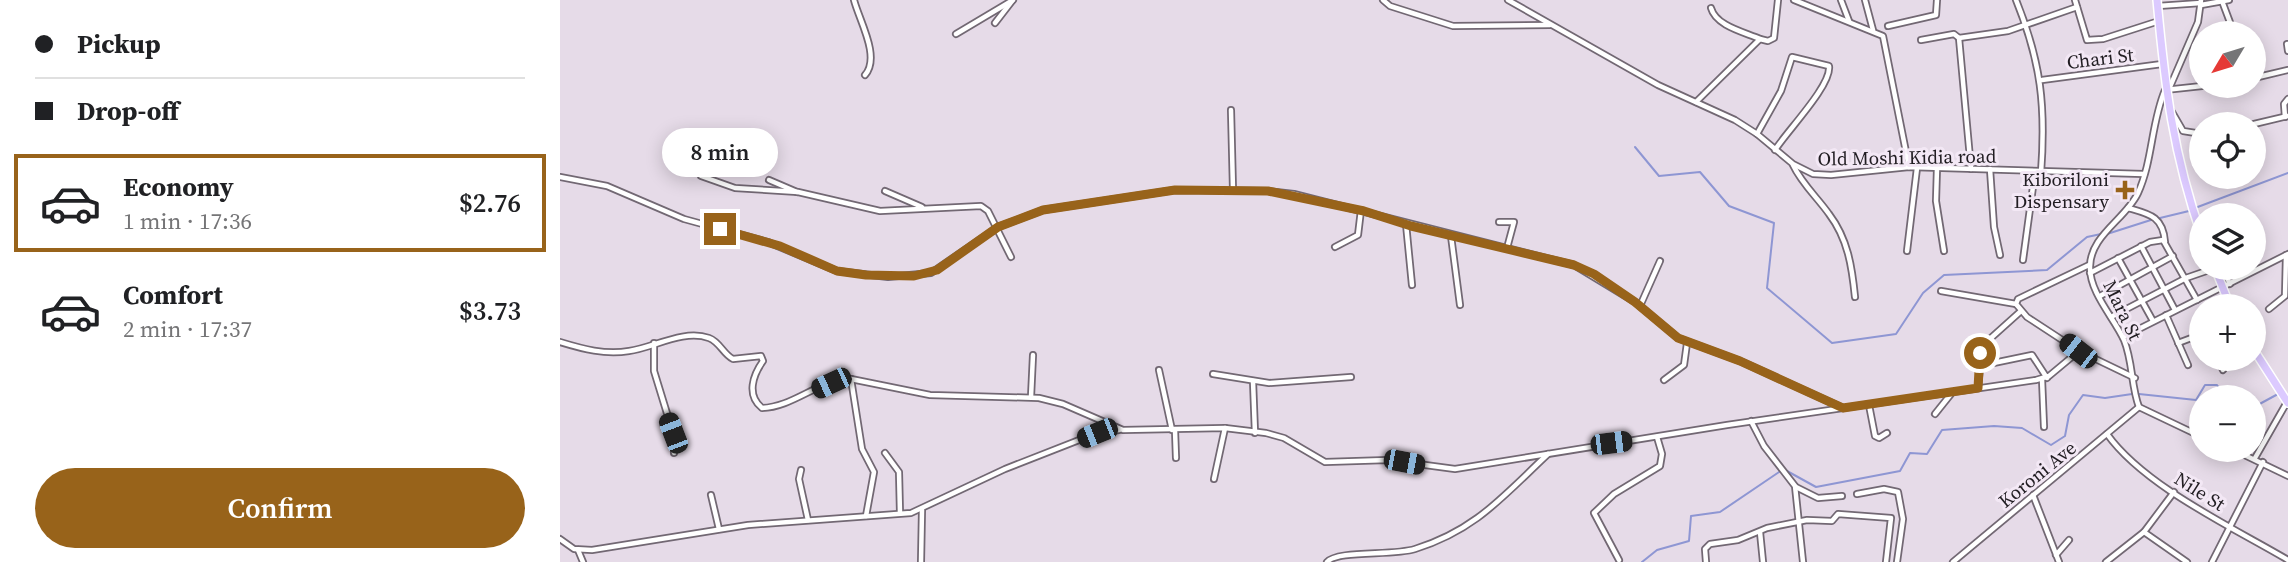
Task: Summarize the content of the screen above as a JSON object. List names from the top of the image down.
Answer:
{
  "streets": {
    "street": [
      "Chari St",
      "Old Moshi Kidia road",
      "Mara St",
      "Koroni Ave",
      "Nile St"
    ]
  },
  "crossings": [
    ["Old Moshi Kidia road", "Mara St"],
    ["Mara St", "Koroni Ave"],
    ["Koroni Ave", "Nile St"]
  ],
  "places": {
    "health": ["Kiboriloni Dispensary"]
  },
  "north": "bottom left",
  "page": {
    "banner": ["Pickup", "Drop-off"],
    "map_buttons": ["+", "−"],
    "bubble": "8 min",
    "list": [
      {
        "name": "Economy",
        "note": "1 min · 17:36",
        "value": "$2.76"
      },
      {
        "name": "Comfort",
        "note": "2 min · 17:37",
        "value": "$3.73"
      }
    ],
    "buttons": "Confirm"
  }
}
